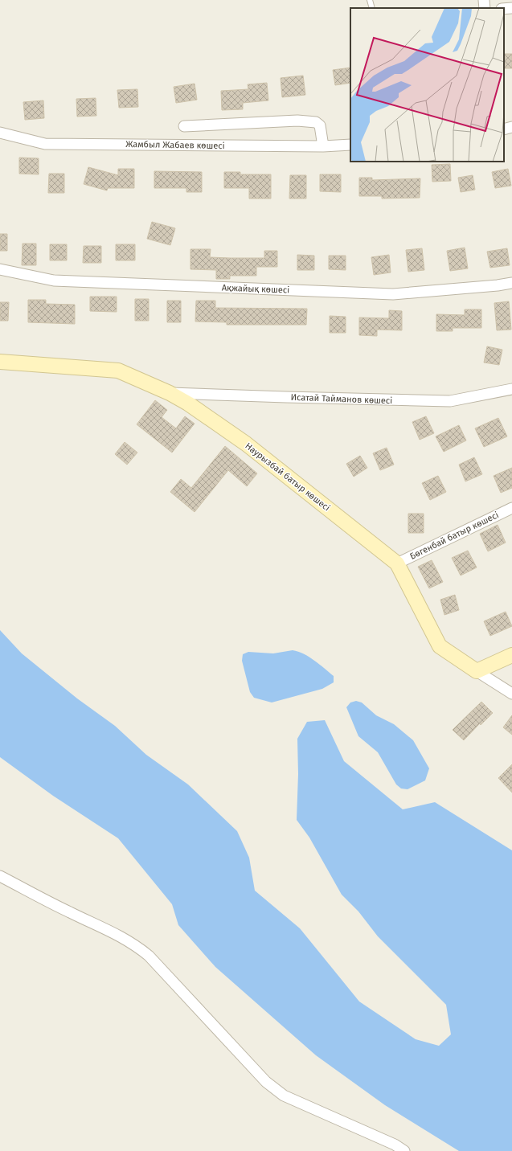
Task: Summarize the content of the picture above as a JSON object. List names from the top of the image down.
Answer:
{
  "streets": {
    "street": [
      "Жамбыл Жабаев көшесі",
      "Ақжайық көшесі",
      "Исатай Тайманов көшесі",
      "Наурызбай батыр көшесі",
      "Бөгенбай батыр көшесі"
    ]
  },
  "crossings": [
    ["Исатай Тайманов көшесі", "Наурызбай батыр көшесі"],
    ["Наурызбай батыр көшесі", "Бөгенбай батыр көшесі"]
  ]
}
